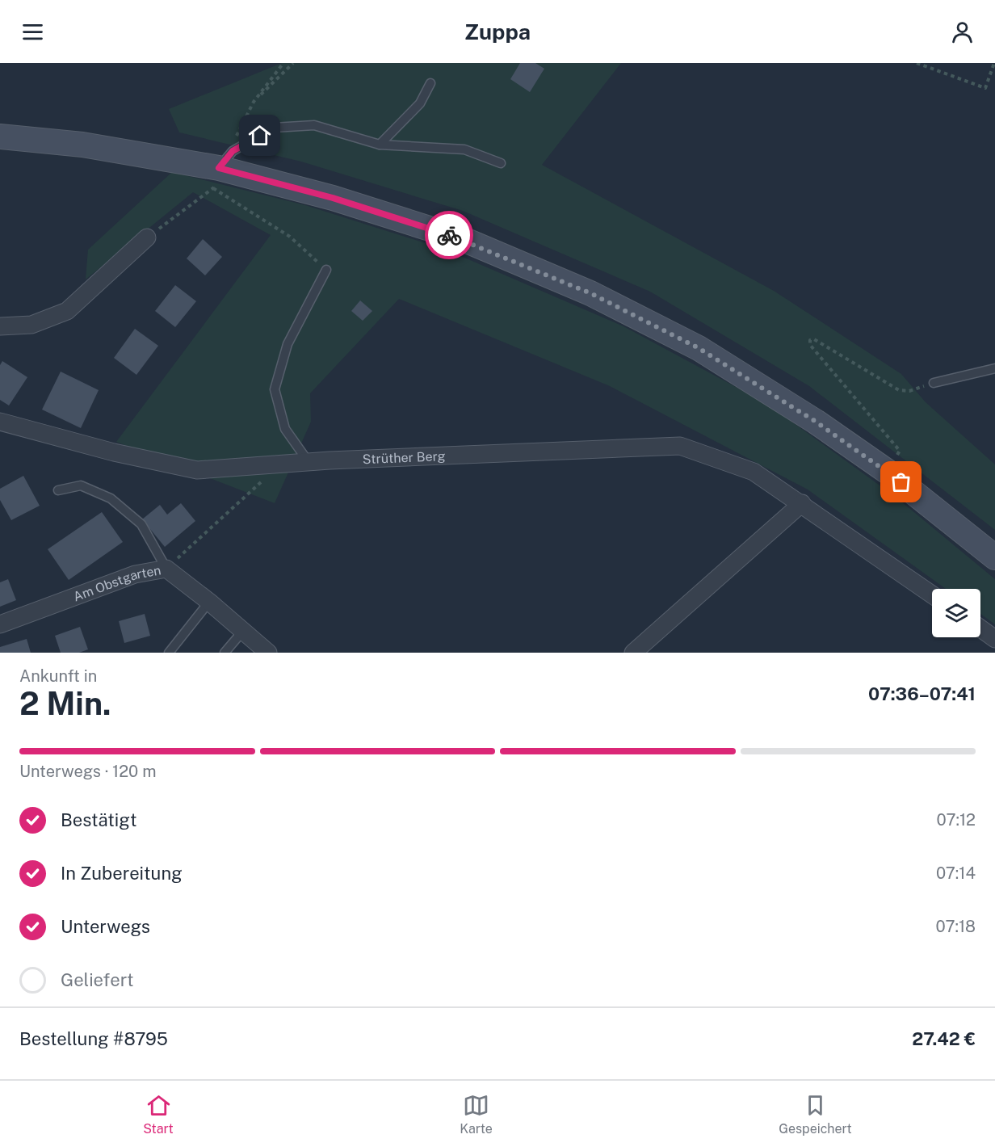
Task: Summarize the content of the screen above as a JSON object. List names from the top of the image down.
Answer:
{
  "streets": {
    "street": ["Strüther Berg", "Am Obstgarten"]
  },
  "page": {
    "header": "Zuppa",
    "heading": ["2 Min.", "Ankunft in", "07:36–07:41"],
    "panel": ["Bestellung #8795", "27.42 €"],
    "bar": "Unterwegs · 120 m",
    "list": [
      ["Bestätigt", "07:12"],
      ["In Zubereitung", "07:14"],
      ["Unterwegs", "07:18"],
      "Geliefert"
    ],
    "tabs": ["Start", "Karte", "Gespeichert"]
  }
}
